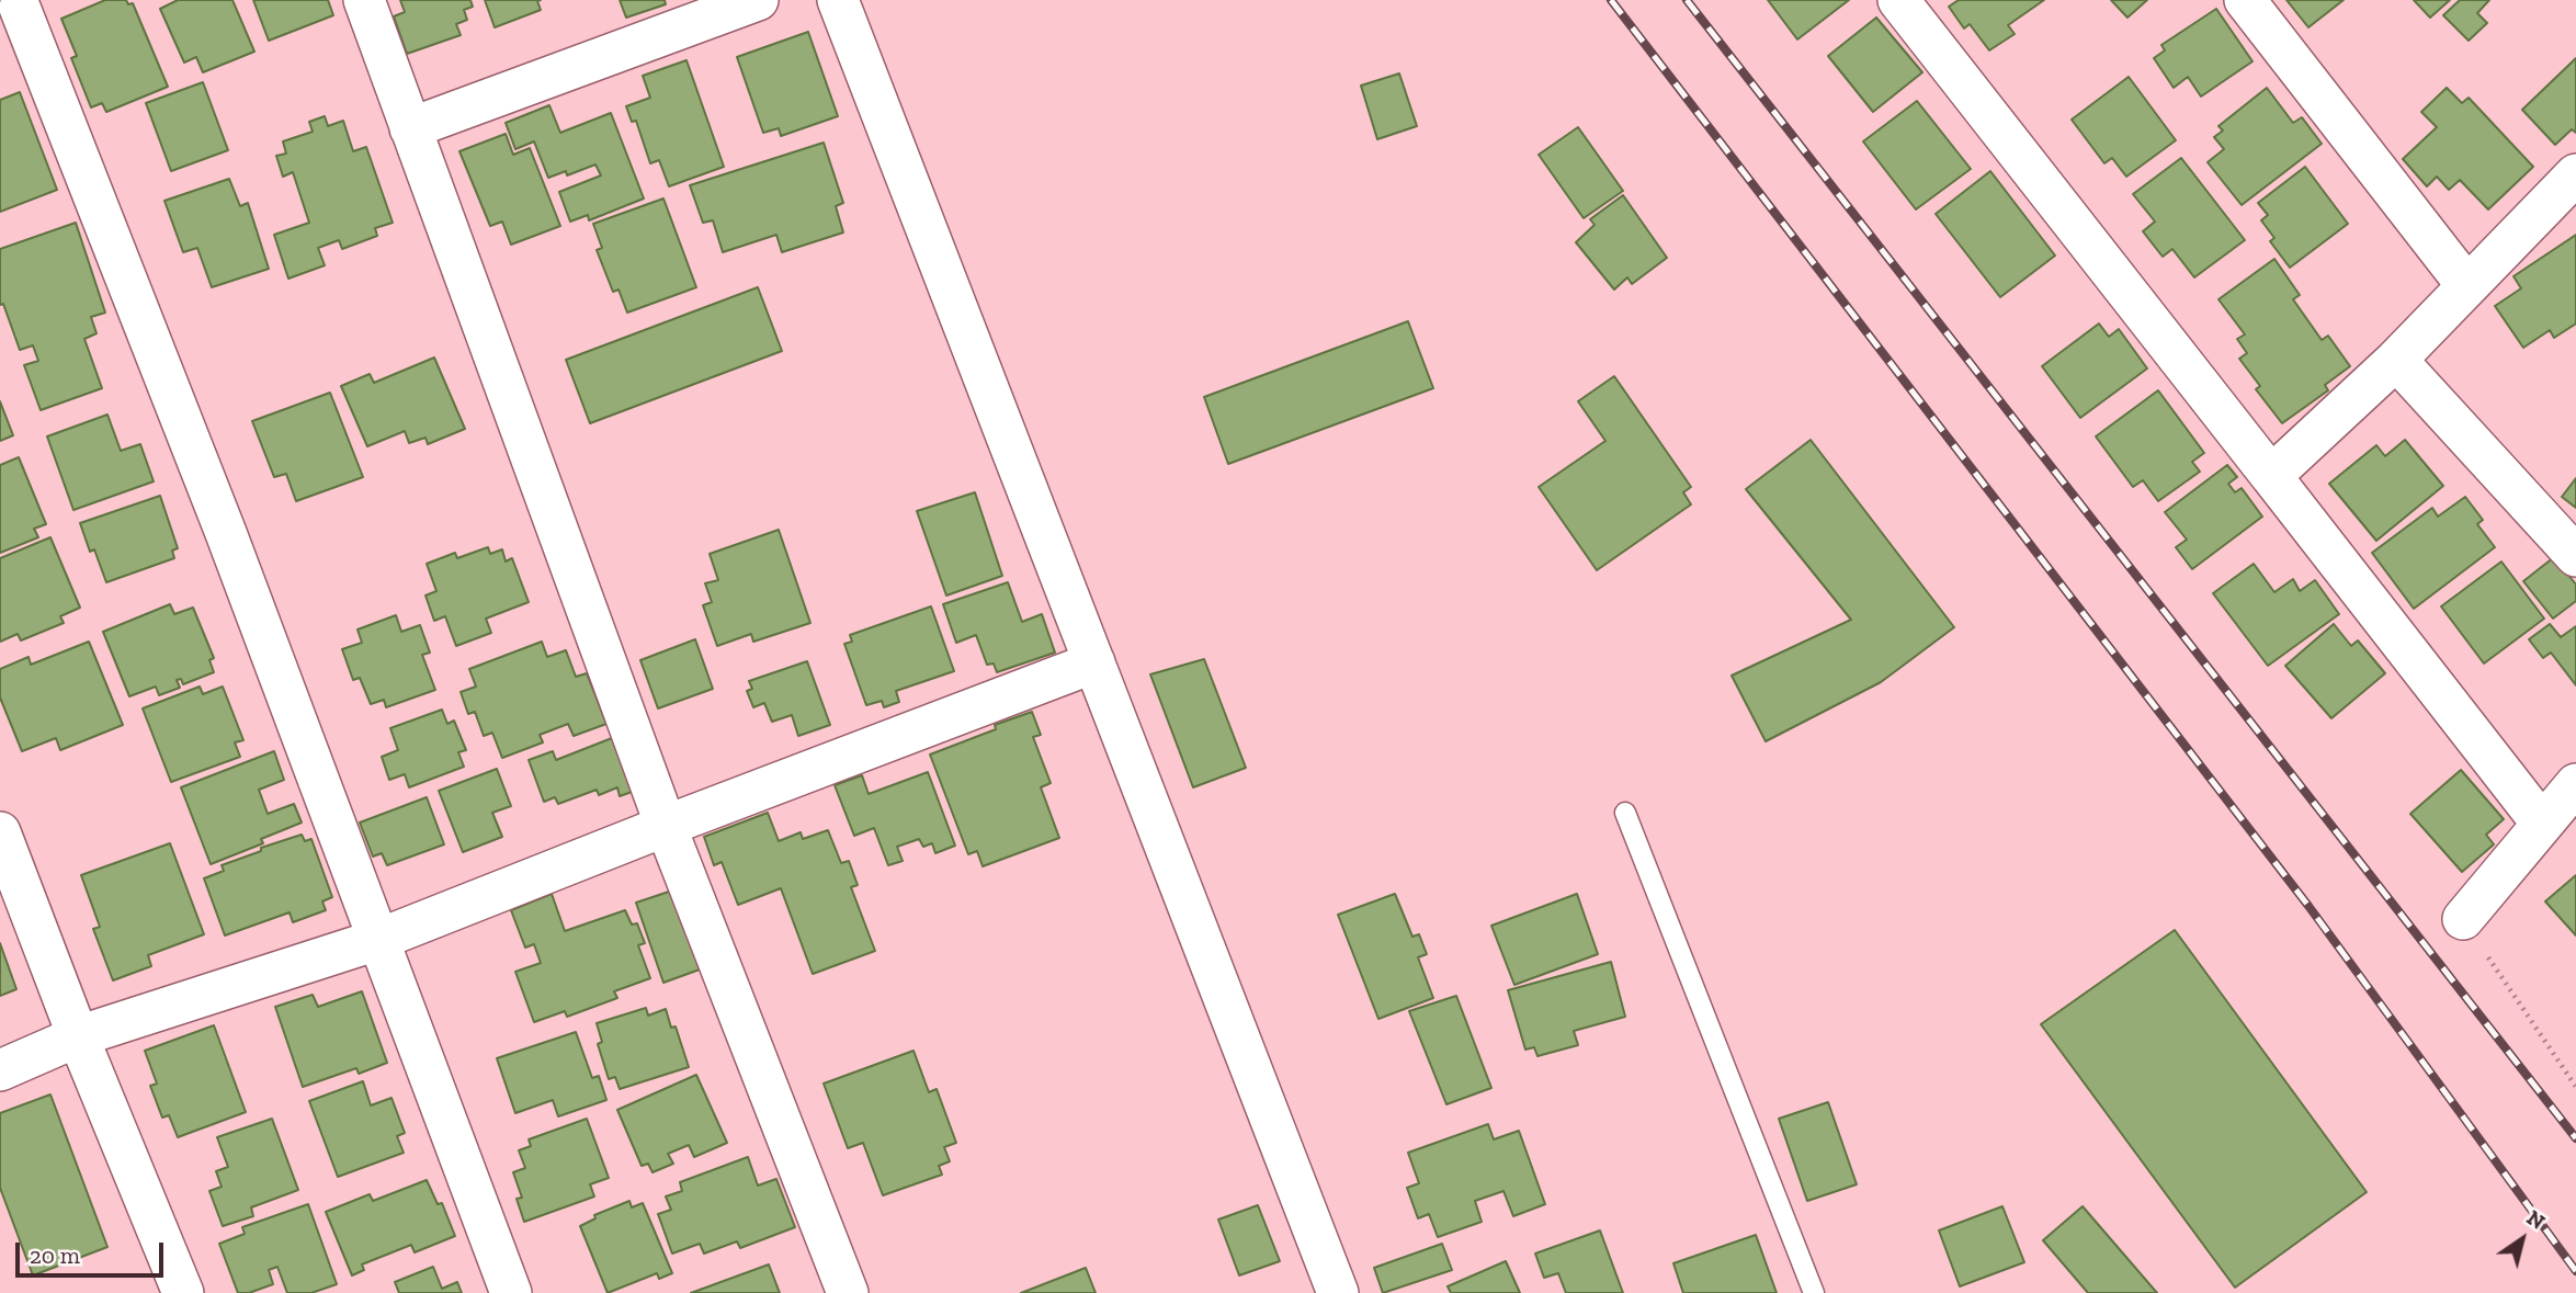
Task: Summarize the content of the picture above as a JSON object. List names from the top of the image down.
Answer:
{
  "scale_bar": "20 m",
  "north": "top right"
}
